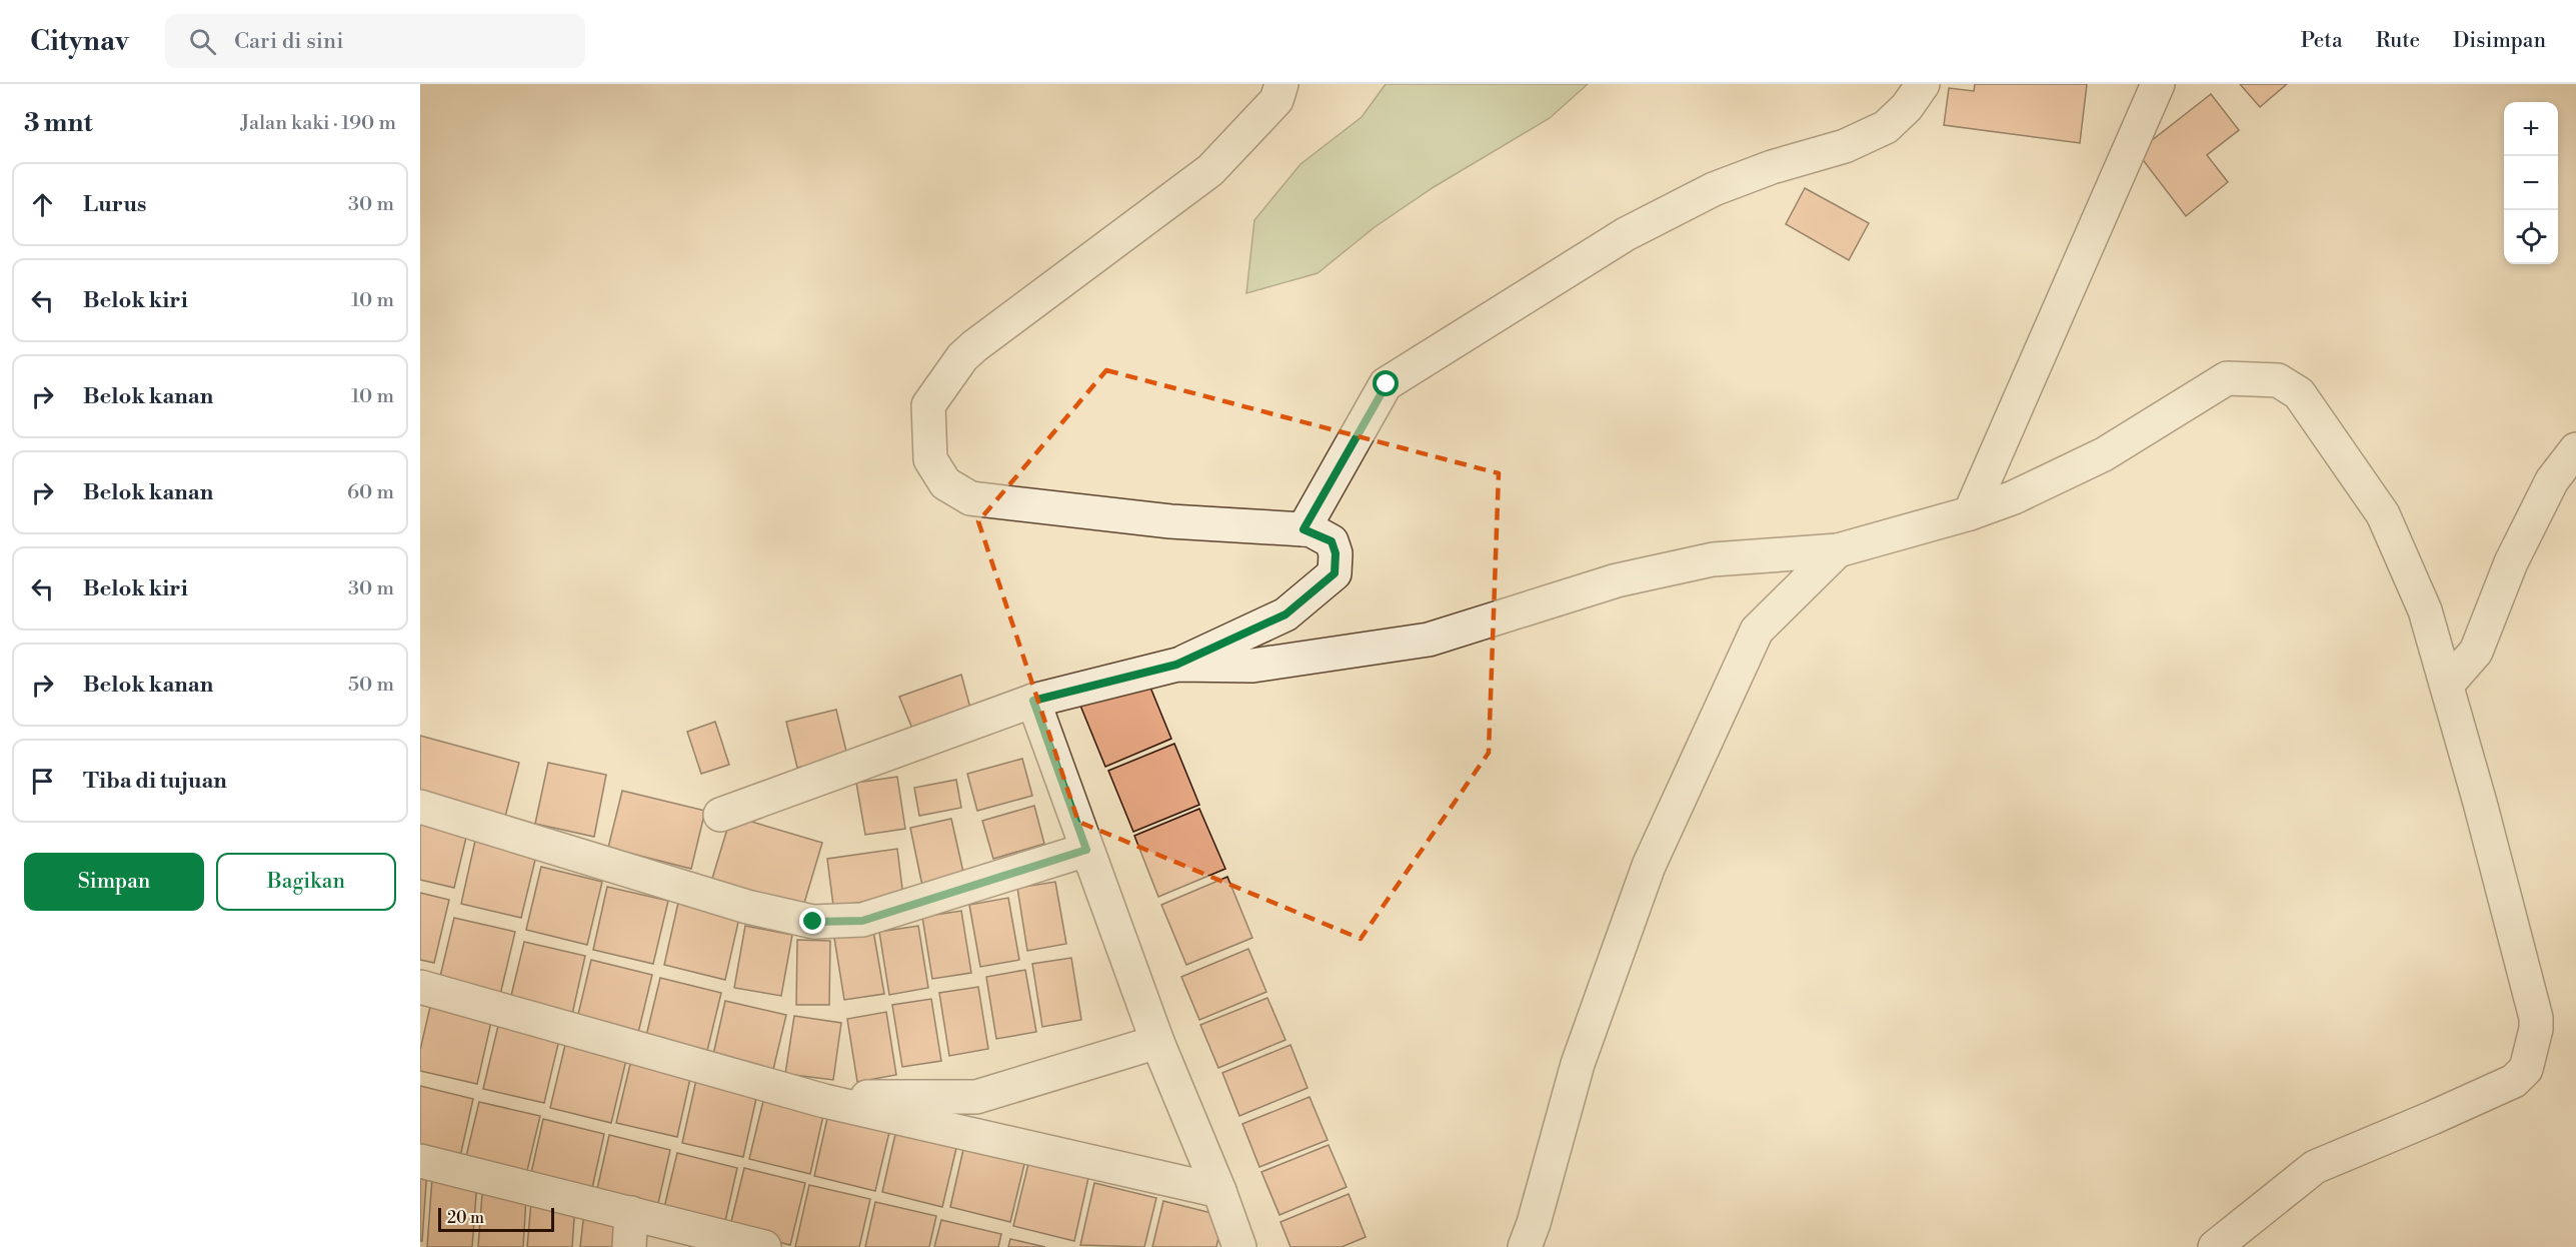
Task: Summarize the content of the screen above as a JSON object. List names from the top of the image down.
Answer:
{
  "scale_bar": "20 m",
  "page": {
    "header": "Citynav",
    "search": "Cari di sini",
    "nav": ["Peta", "Rute", "Disimpan"],
    "heading": ["3 mnt", "Jalan kaki · 190 m"],
    "map_buttons": ["+", "−"],
    "list": [
      ["Lurus", "30 m"],
      ["Belok kiri", "10 m"],
      ["Belok kanan", "10 m"],
      ["Belok kanan", "60 m"],
      ["Belok kiri", "30 m"],
      ["Belok kanan", "50 m"],
      "Tiba di tujuan"
    ],
    "buttons": ["Simpan", "Bagikan"],
    "scale": "20 m"
  }
}
